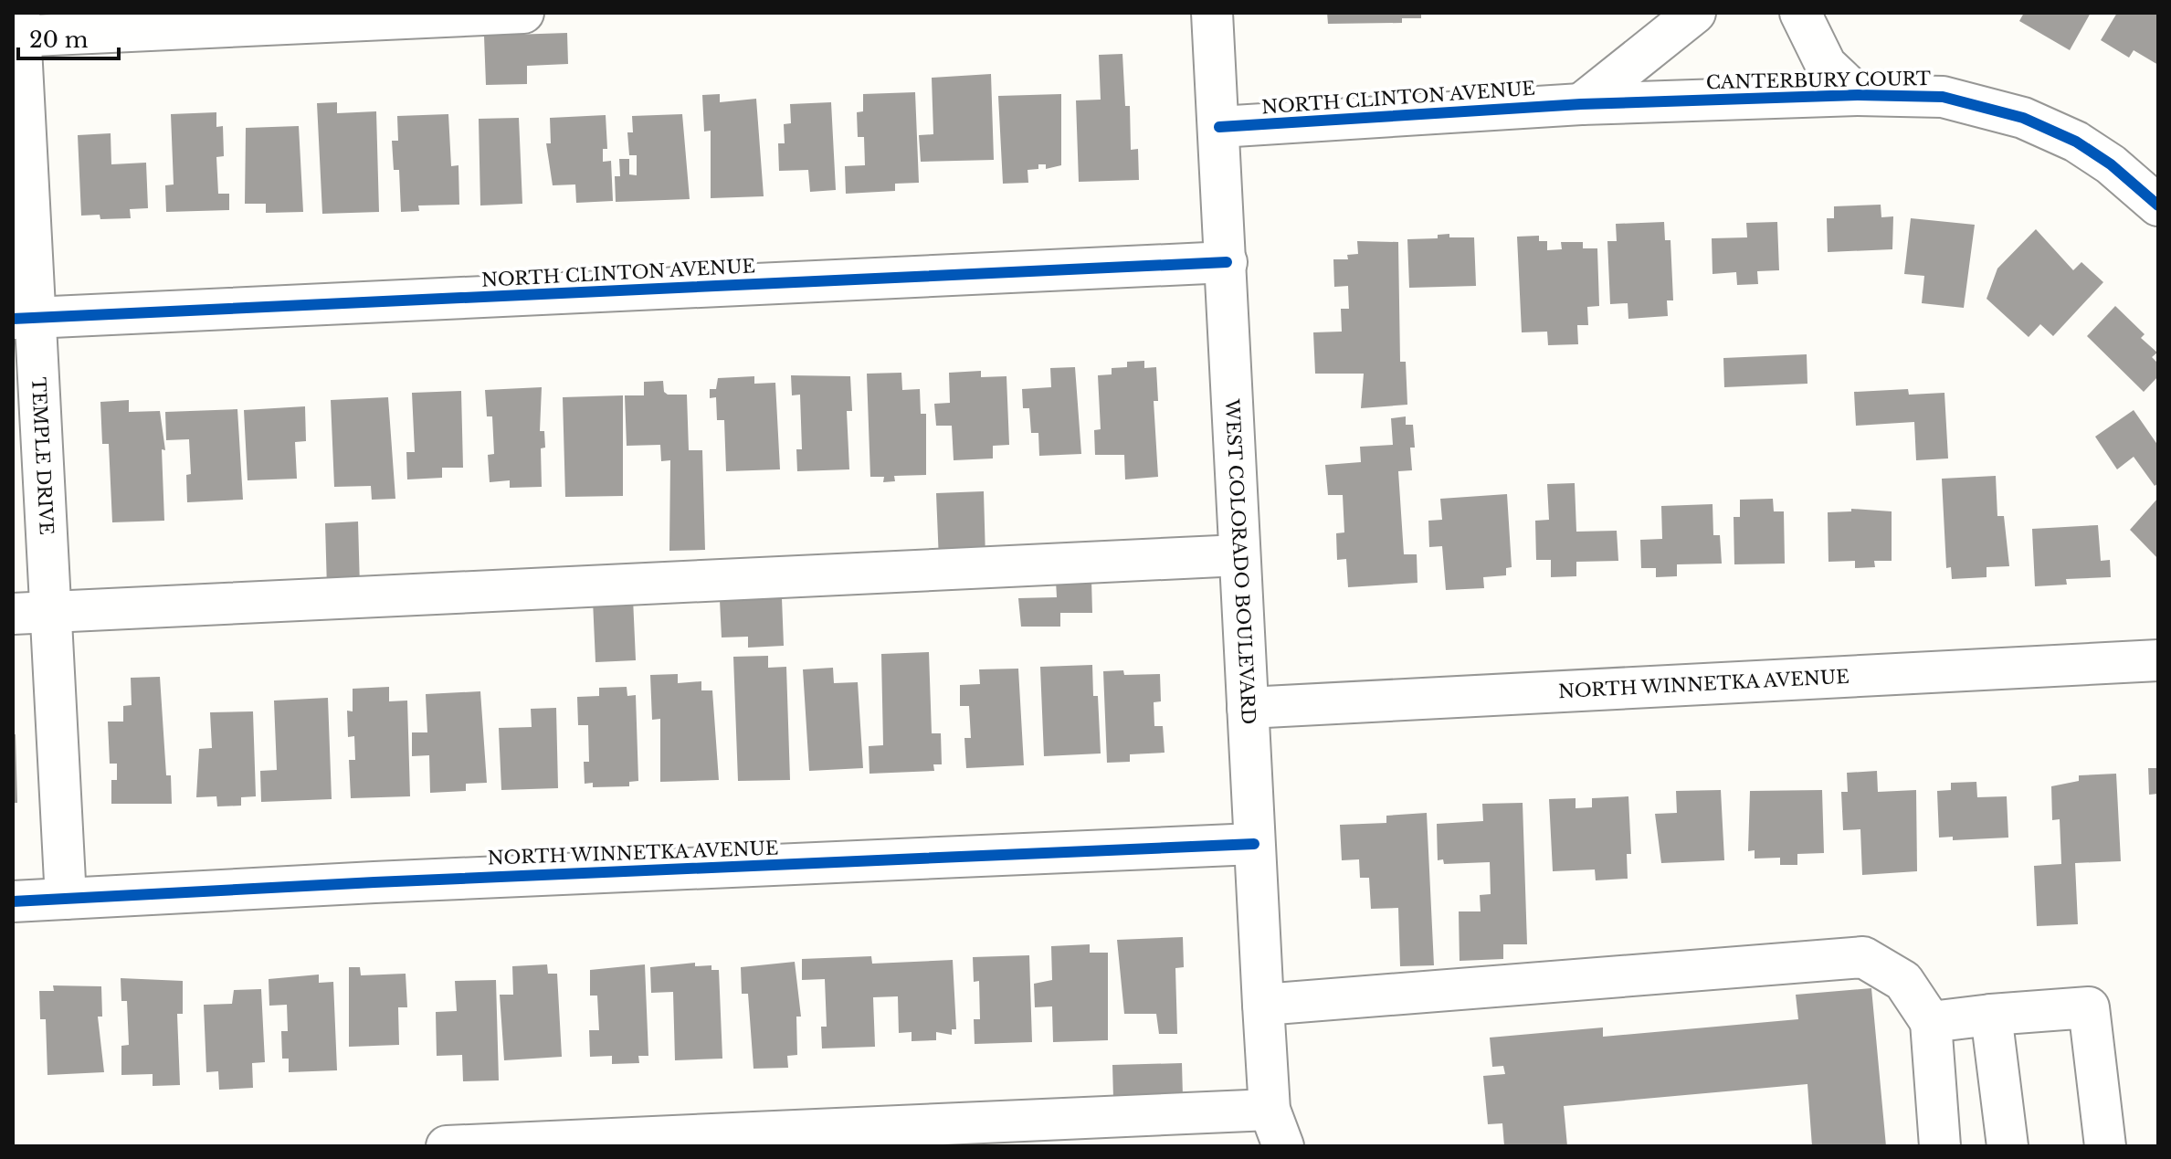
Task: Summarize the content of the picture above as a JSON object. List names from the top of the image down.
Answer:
{
  "streets": {
    "street": [
      "CANTERBURY COURT",
      "NORTH CLINTON AVENUE",
      "TEMPLE DRIVE",
      "WEST COLORADO BOULEVARD",
      "NORTH WINNETKA AVENUE"
    ]
  },
  "crossings": [
    ["CANTERBURY COURT", "NORTH CLINTON AVENUE"],
    ["NORTH CLINTON AVENUE", "TEMPLE DRIVE"],
    ["NORTH CLINTON AVENUE", "WEST COLORADO BOULEVARD"],
    ["TEMPLE DRIVE", "NORTH WINNETKA AVENUE"],
    ["WEST COLORADO BOULEVARD", "NORTH WINNETKA AVENUE"]
  ],
  "scale_bar": "20 m"
}
